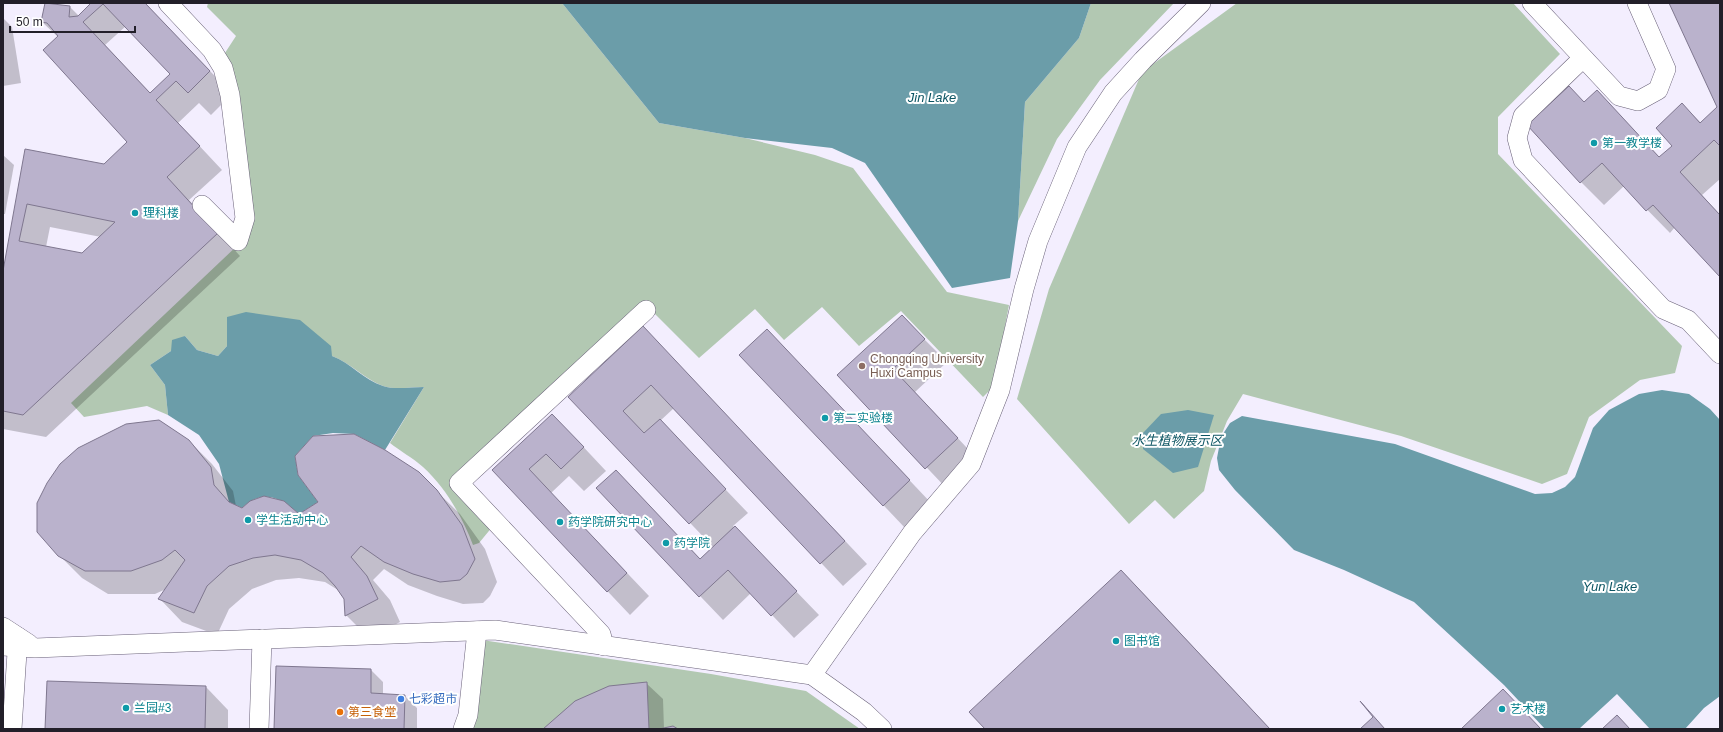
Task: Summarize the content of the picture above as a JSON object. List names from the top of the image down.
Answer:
{
  "water": ["Jin Lake", "水生植物展示区", "Yun Lake"],
  "places": [
    "第一教学楼",
    "理科楼",
    "Chongqing University Huxi Campus",
    "第二实验楼",
    "学生活动中心",
    "药学院研究中心",
    "药学院",
    "图书馆",
    "七彩超市",
    "兰园#3",
    "艺术楼",
    "第三食堂"
  ],
  "scale_bar": "50 m"
}
